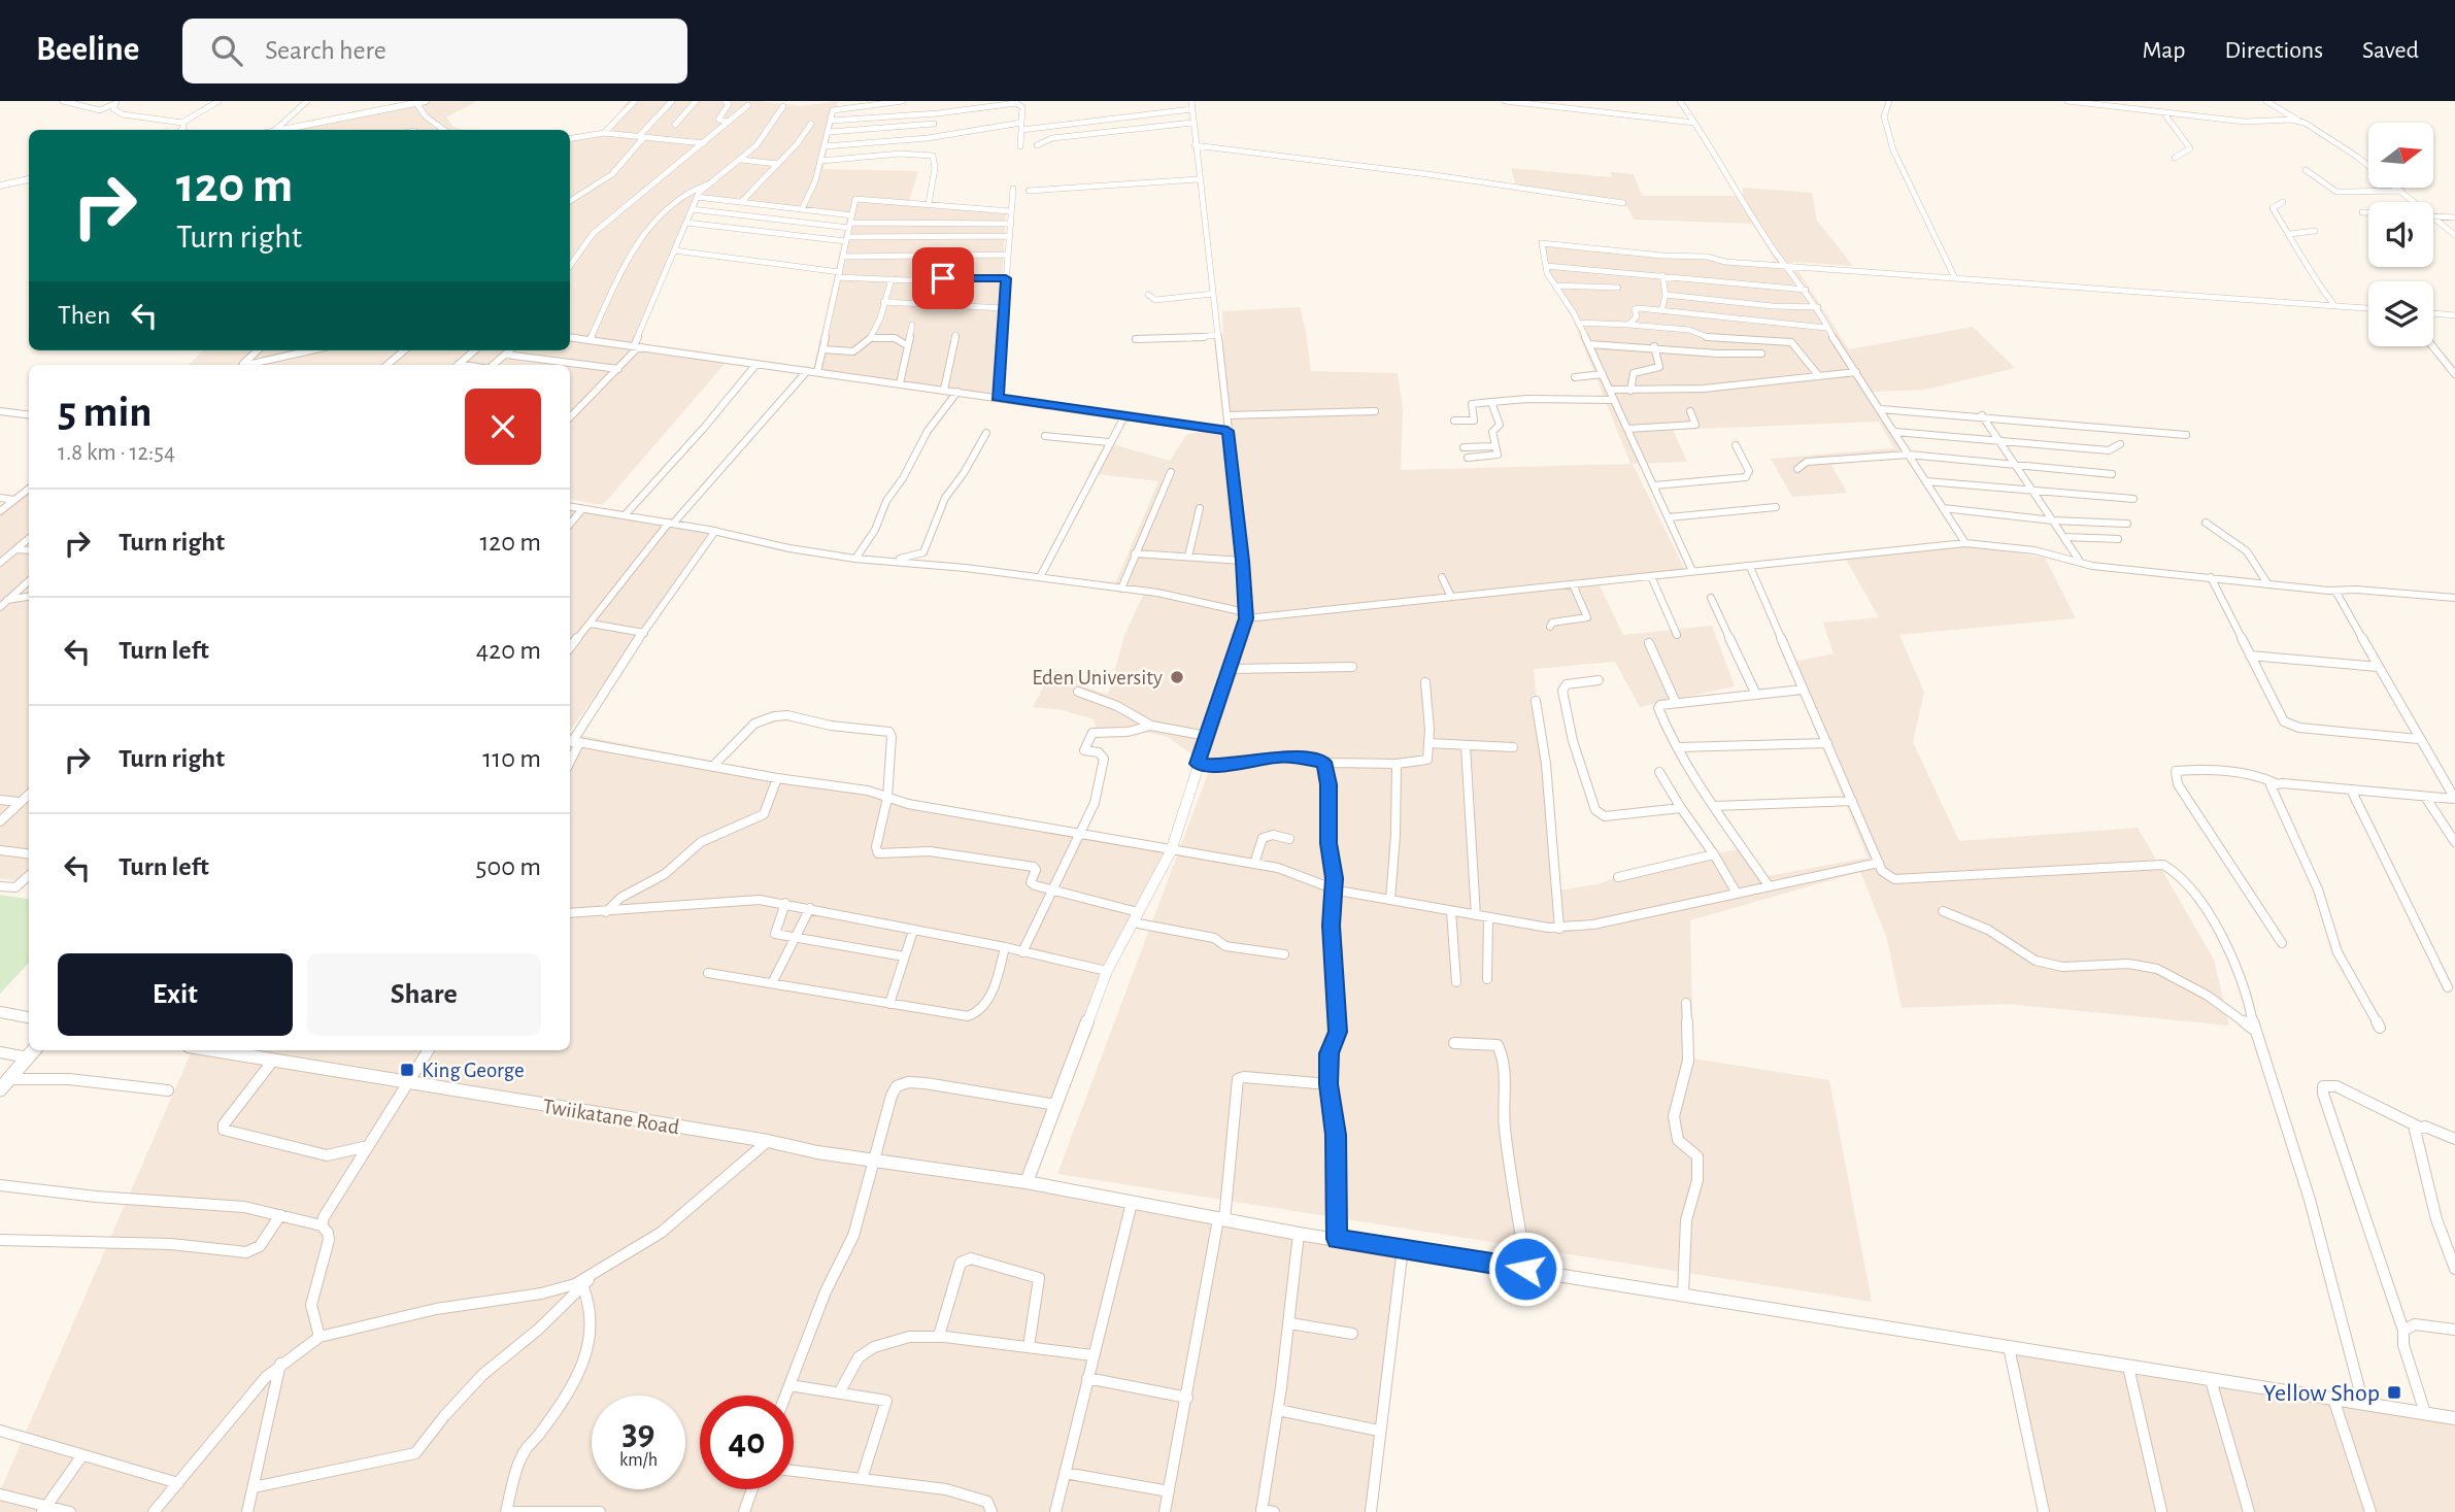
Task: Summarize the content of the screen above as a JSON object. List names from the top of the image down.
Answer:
{
  "streets": {
    "street": ["Twiikatane Road"]
  },
  "places": {
    "other": ["Eden University"],
    "transit": ["King George", "Yellow Shop"]
  },
  "north": "right",
  "page": {
    "header": "Beeline",
    "search": "Search here",
    "nav": ["Map", "Directions", "Saved"],
    "turn": ["120 m", "Turn right"],
    "then": "Then",
    "heading": ["5 min", "1.8 km · 12:54"],
    "list": [
      {
        "name": "Turn right",
        "value": "120 m"
      },
      {
        "name": "Turn left",
        "value": "420 m"
      },
      {
        "name": "Turn right",
        "value": "110 m"
      },
      {
        "name": "Turn left",
        "value": "500 m"
      }
    ],
    "buttons": ["Exit", "Share"],
    "speed": "39 km/h",
    "limit": "40"
  }
}
